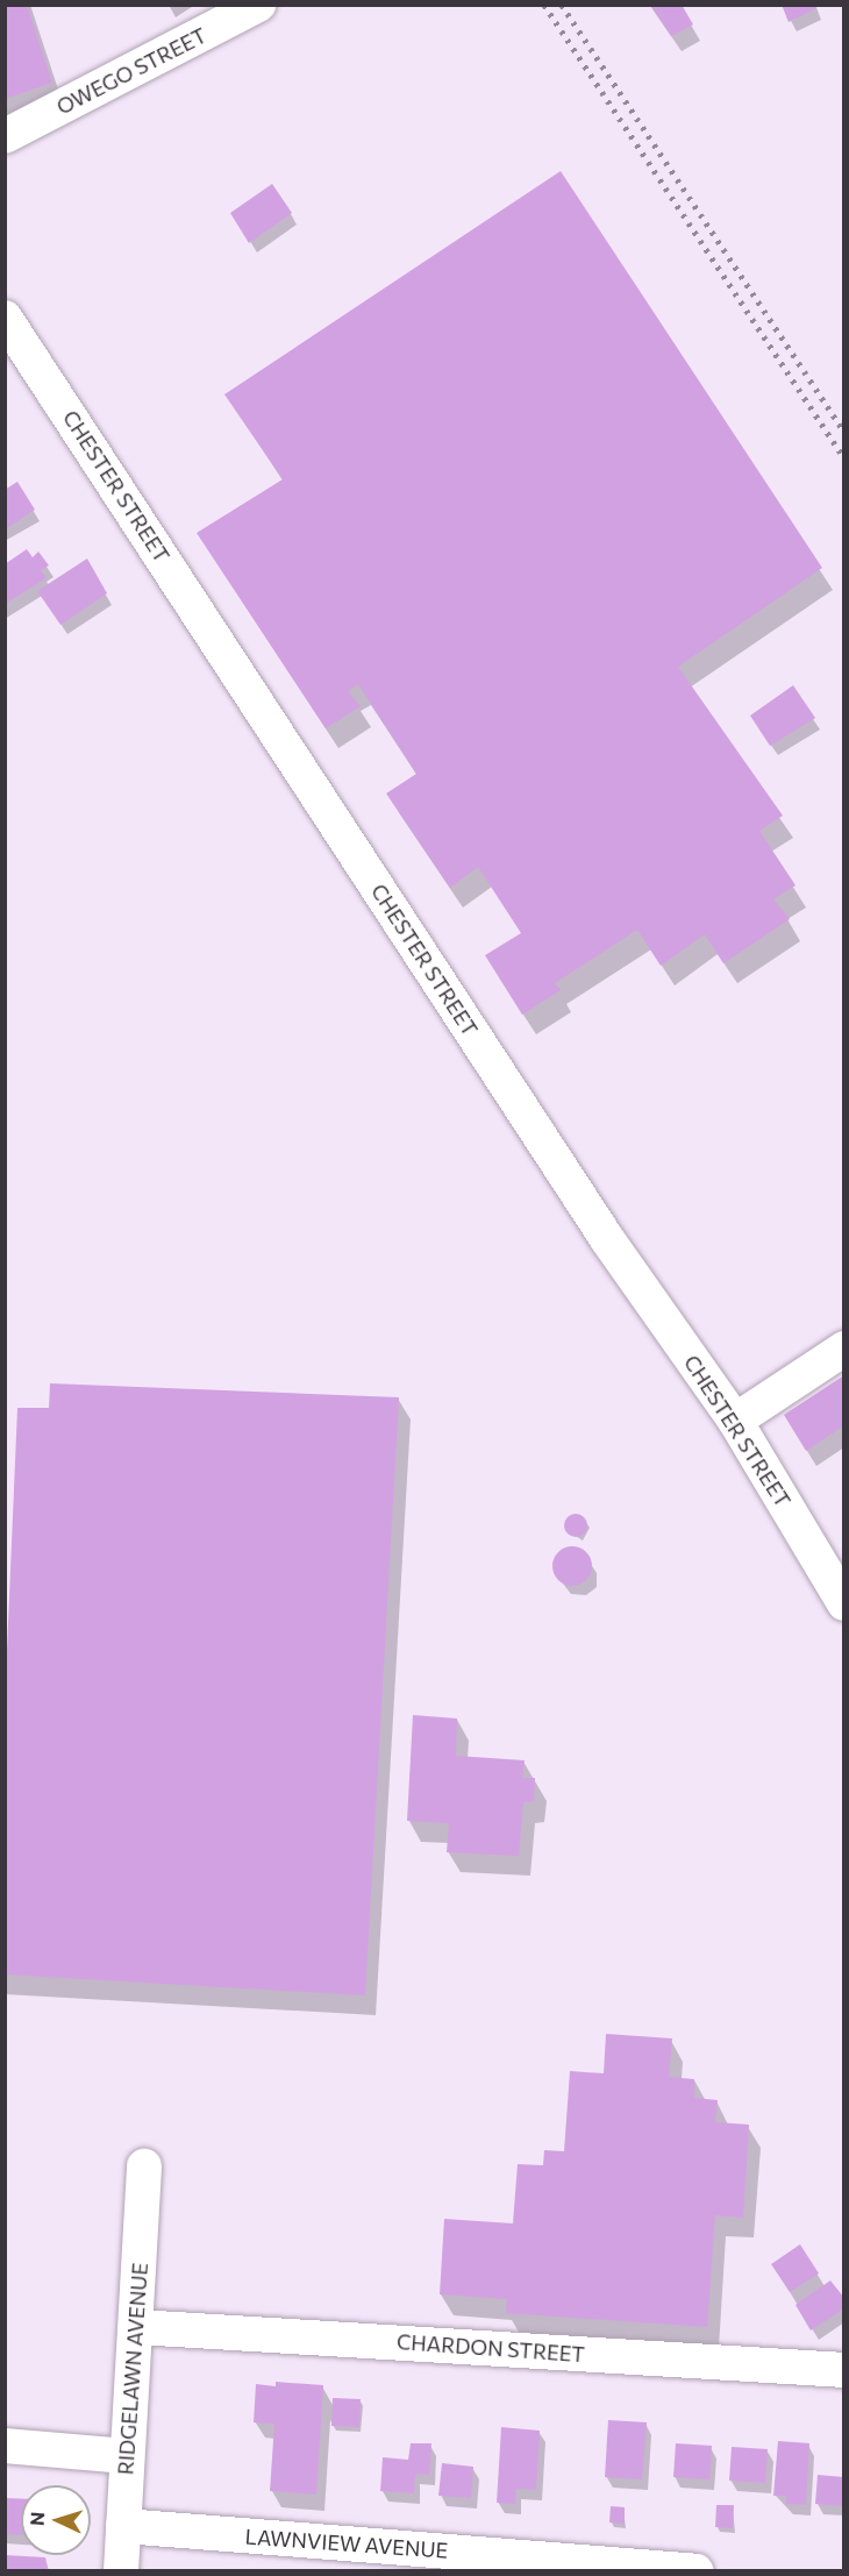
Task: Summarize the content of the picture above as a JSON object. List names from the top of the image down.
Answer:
{
  "streets": {
    "street": [
      "OWEGO STREET",
      "CHESTER STREET",
      "CHARDON STREET",
      "RIDGELAWN AVENUE",
      "LAWNVIEW AVENUE"
    ]
  },
  "crossings": [
    ["CHARDON STREET", "RIDGELAWN AVENUE"],
    ["RIDGELAWN AVENUE", "LAWNVIEW AVENUE"]
  ],
  "north": "left"
}
